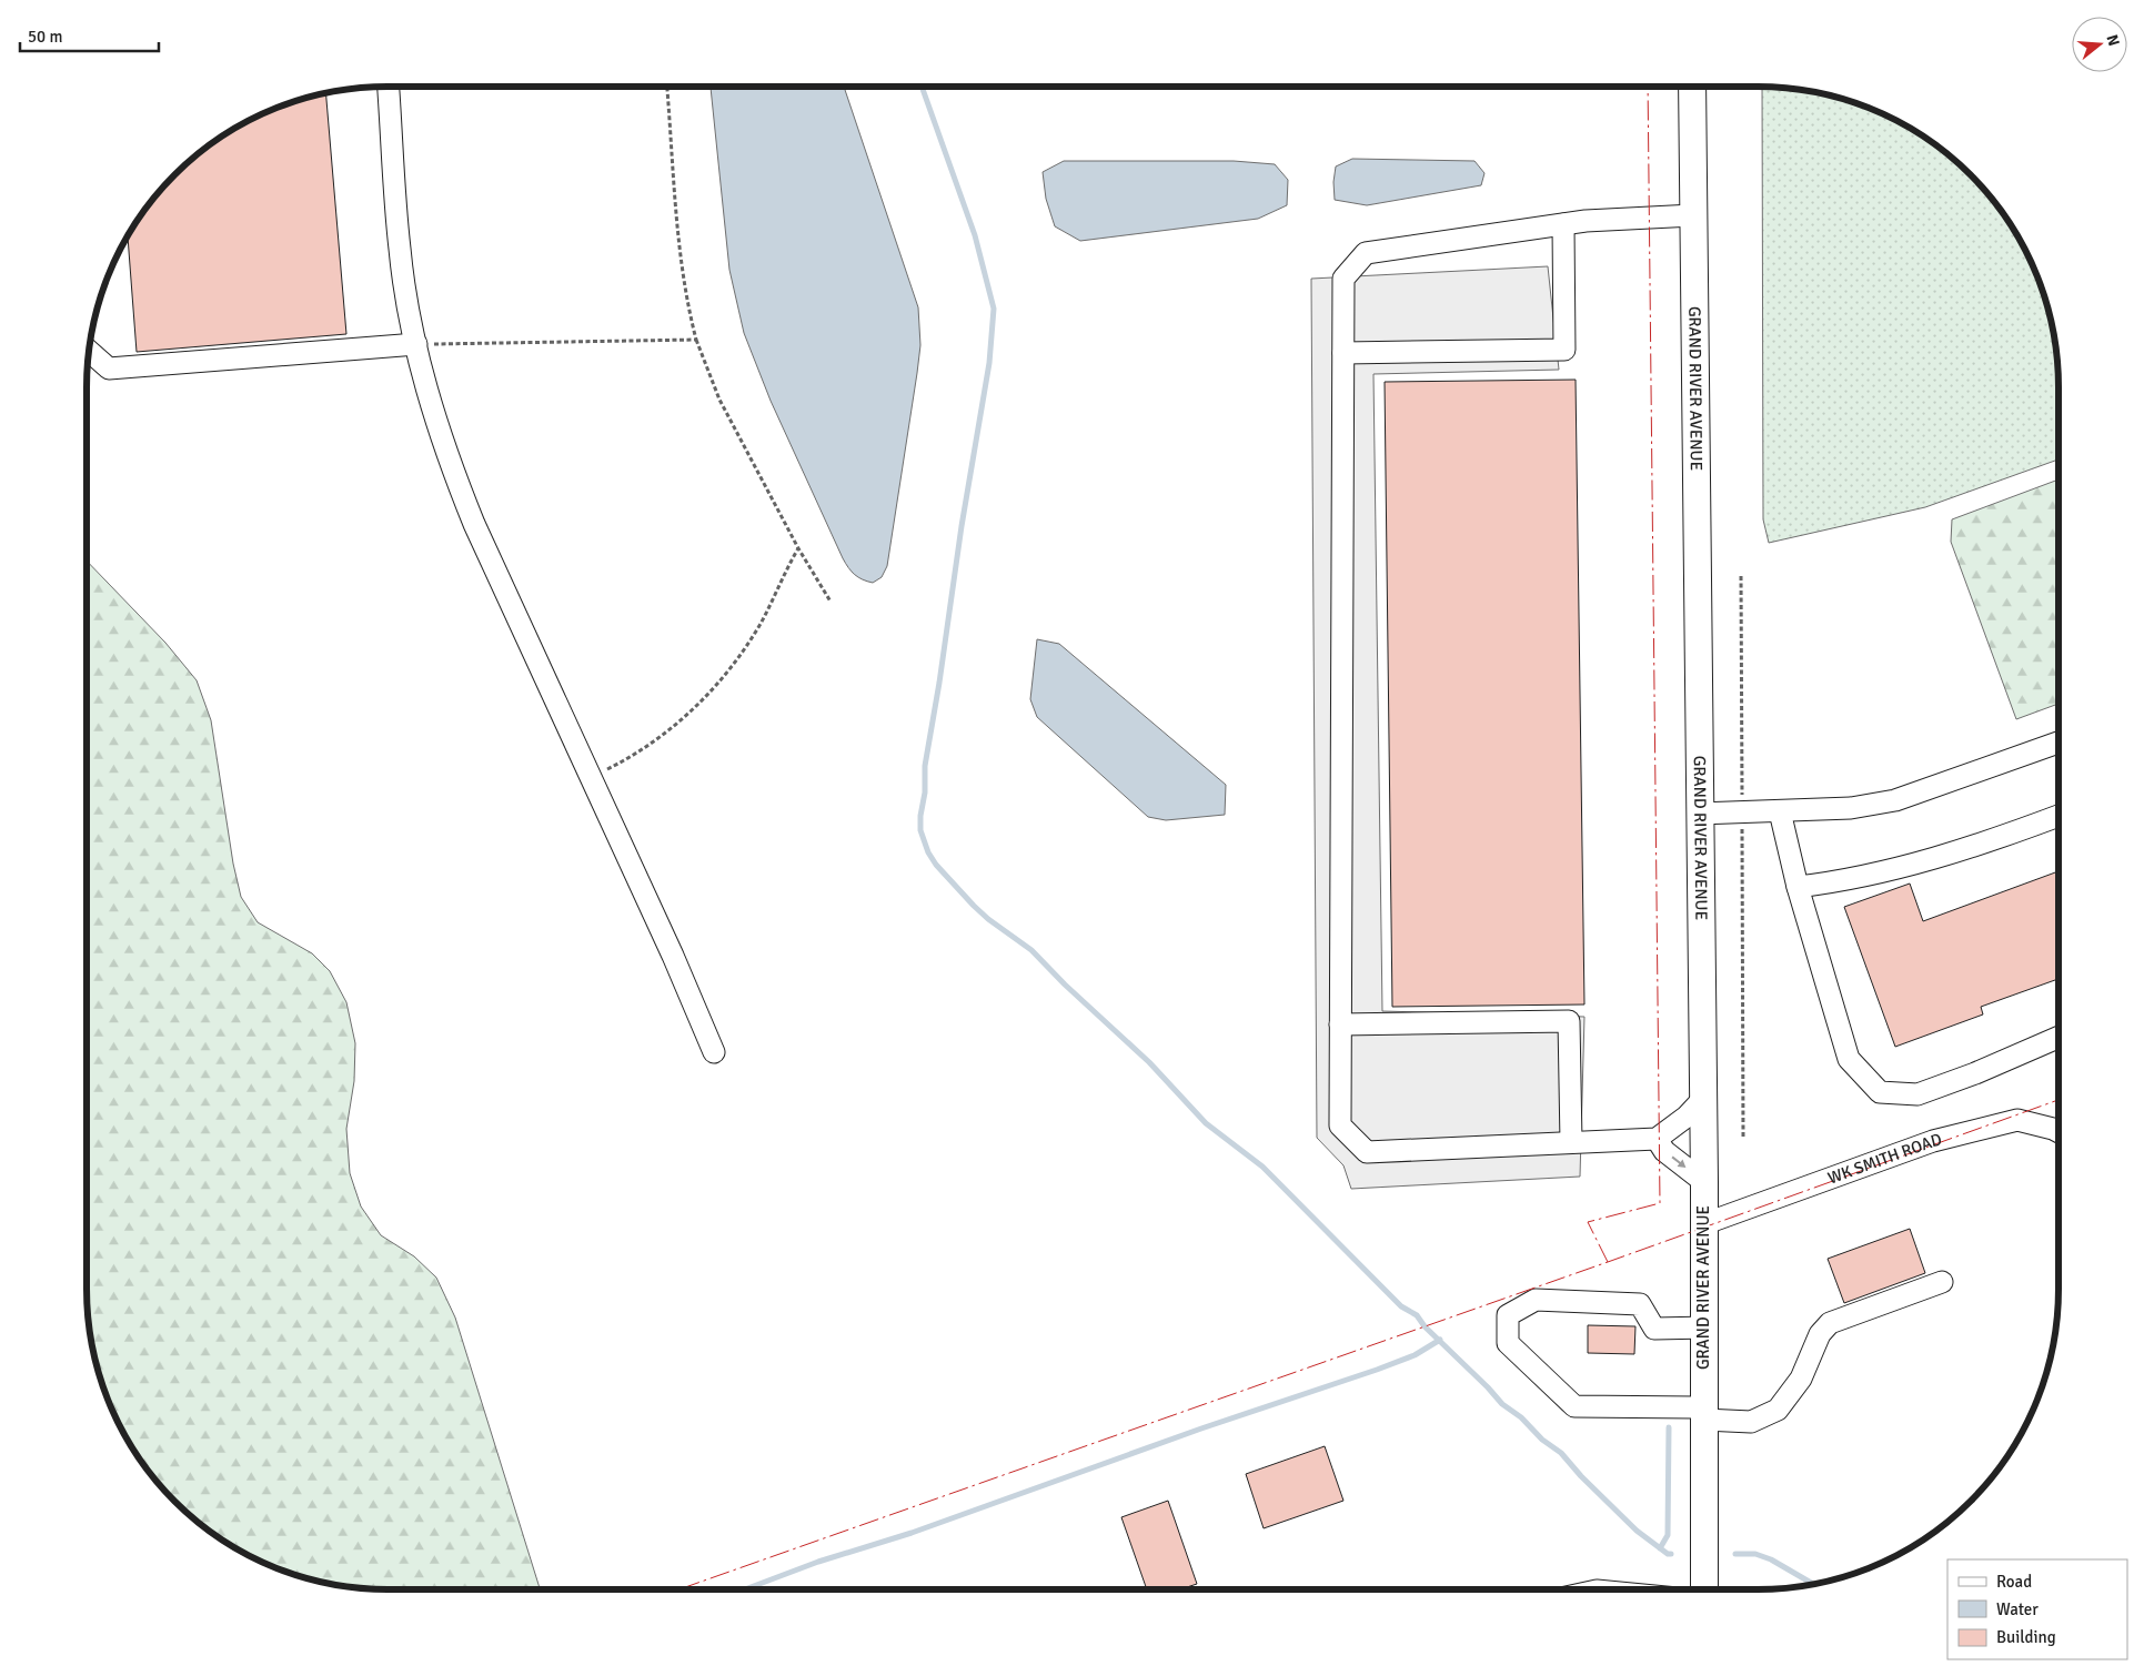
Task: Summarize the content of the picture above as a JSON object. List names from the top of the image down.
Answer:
{
  "streets": {
    "main road": ["GRAND RIVER AVENUE"],
    "street": ["WK SMITH ROAD"]
  },
  "crossings": [
    ["GRAND RIVER AVENUE", "WK SMITH ROAD"]
  ],
  "legend": ["Road", "Water", "Building"],
  "scale_bar": "50 m",
  "north": "right"
}
